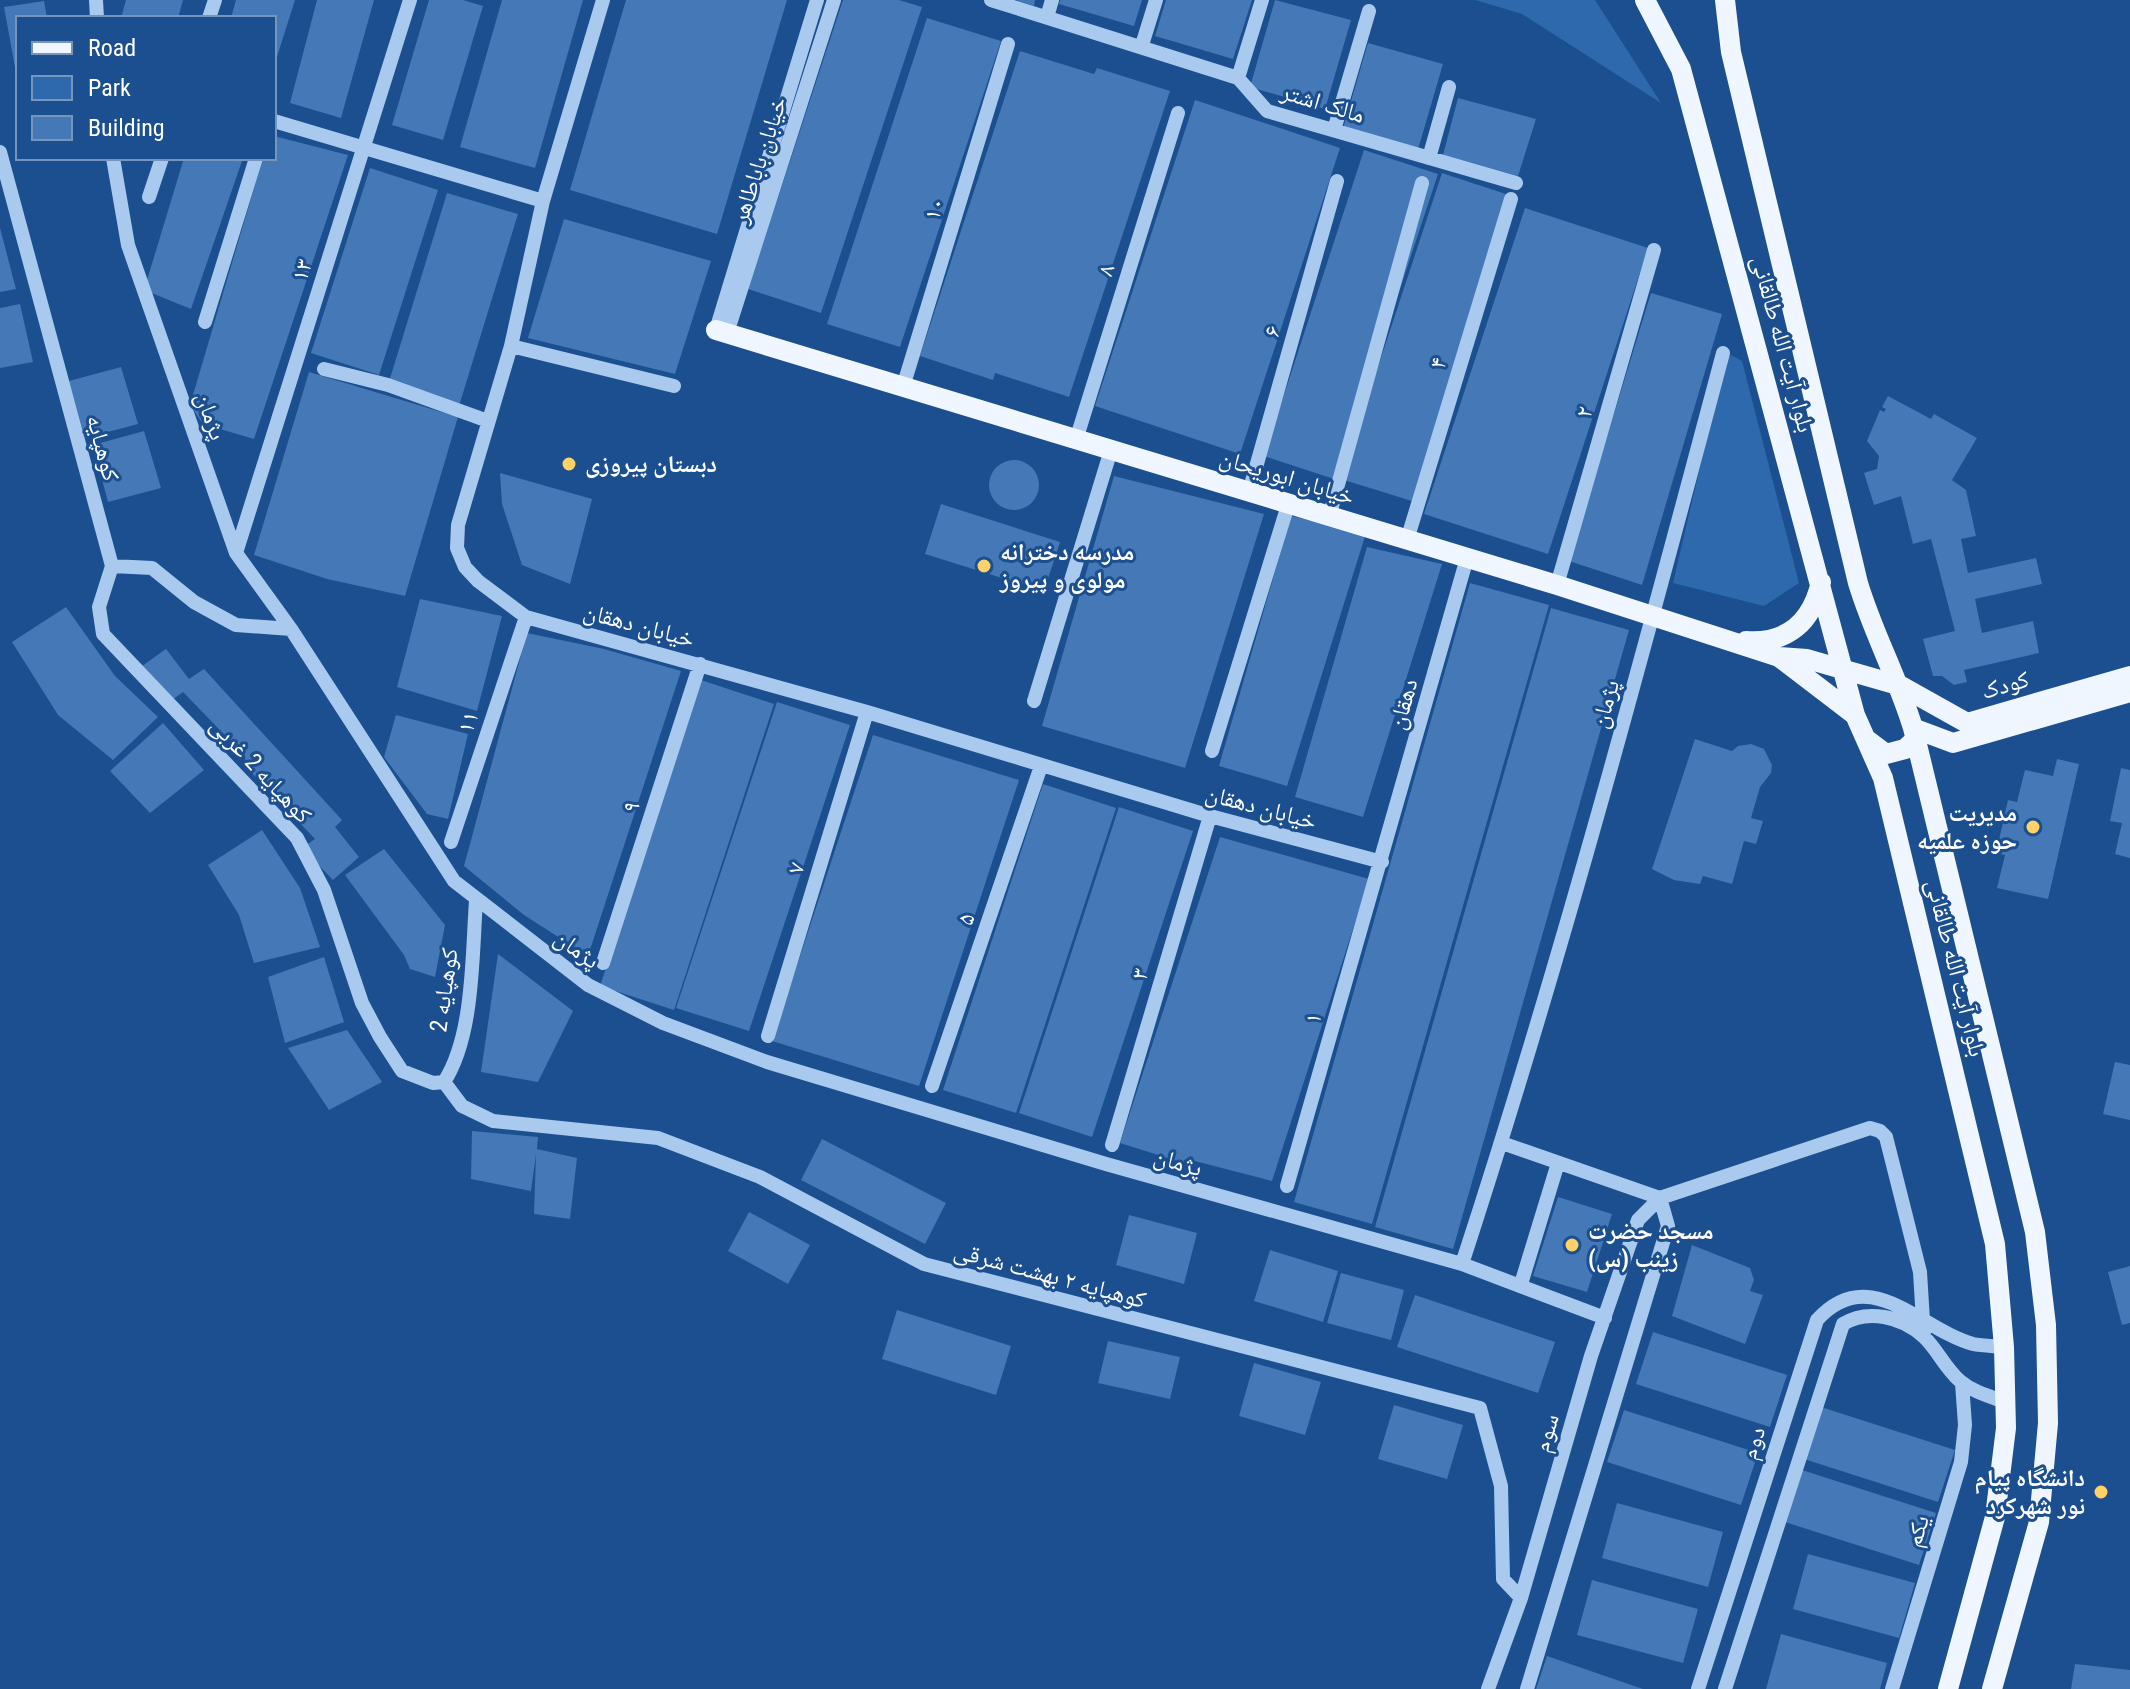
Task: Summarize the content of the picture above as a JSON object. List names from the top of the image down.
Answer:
{
  "streets": {
    "main road": ["بلوار آیت الله طالقانی", "خیابان ابوریحان", "کودک"],
    "street": [
      "مالک اشتر",
      "خیابان باباطاهر",
      "۱۰",
      "۱۳",
      "۸",
      "۶",
      "۴",
      "۲",
      "پژمان",
      "کوهپایه",
      "خیابان دهقان",
      "دهقان",
      "۱۱",
      "کوهپایه 2 غربی",
      "۹",
      "۷",
      "۵",
      "۳",
      "کوهپایه 2",
      "۱",
      "کوهپایه ۲ بهشت شرقی",
      "سوم",
      "دوم",
      "یکم"
    ]
  },
  "crossings": [
    ["خیابان باباطاهر", "خیابان ابوریحان"],
    ["۱۰", "خیابان ابوریحان"],
    ["۱۳", "پژمان"],
    ["۸", "خیابان ابوریحان"],
    ["۶", "خیابان ابوریحان"],
    ["بلوار آیت الله طالقانی", "خیابان ابوریحان"],
    ["بلوار آیت الله طالقانی", "کودک"],
    ["۴", "خیابان ابوریحان"],
    ["۲", "خیابان ابوریحان"],
    ["پژمان", "خیابان ابوریحان"],
    ["پژمان", "کوهپایه 2"],
    ["پژمان", "سوم"],
    ["کوهپایه", "کوهپایه 2 غربی"],
    ["خیابان ابوریحان", "کودک"],
    ["خیابان ابوریحان", "دهقان"],
    ["خیابان دهقان", "دهقان"],
    ["خیابان دهقان", "۱۱"],
    ["خیابان دهقان", "۹"],
    ["خیابان دهقان", "۷"],
    ["خیابان دهقان", "۵"],
    ["خیابان دهقان", "۳"],
    ["خیابان دهقان", "۱"],
    ["دهقان", "۱"],
    ["کوهپایه 2 غربی", "کوهپایه 2"],
    ["کوهپایه 2 غربی", "کوهپایه ۲ بهشت شرقی"],
    ["کوهپایه 2", "کوهپایه ۲ بهشت شرقی"],
    ["کوهپایه ۲ بهشت شرقی", "سوم"]
  ],
  "places": [
    "دبستان پیروزی",
    "مدرسه دخترانه مولوی و پیروز",
    "مدیریت حوزه علمیه",
    "مسجد حضرت زینب (س)",
    "دانشگاه پیام نور شهرکرد"
  ],
  "legend": ["Road", "Park", "Building"]
}
